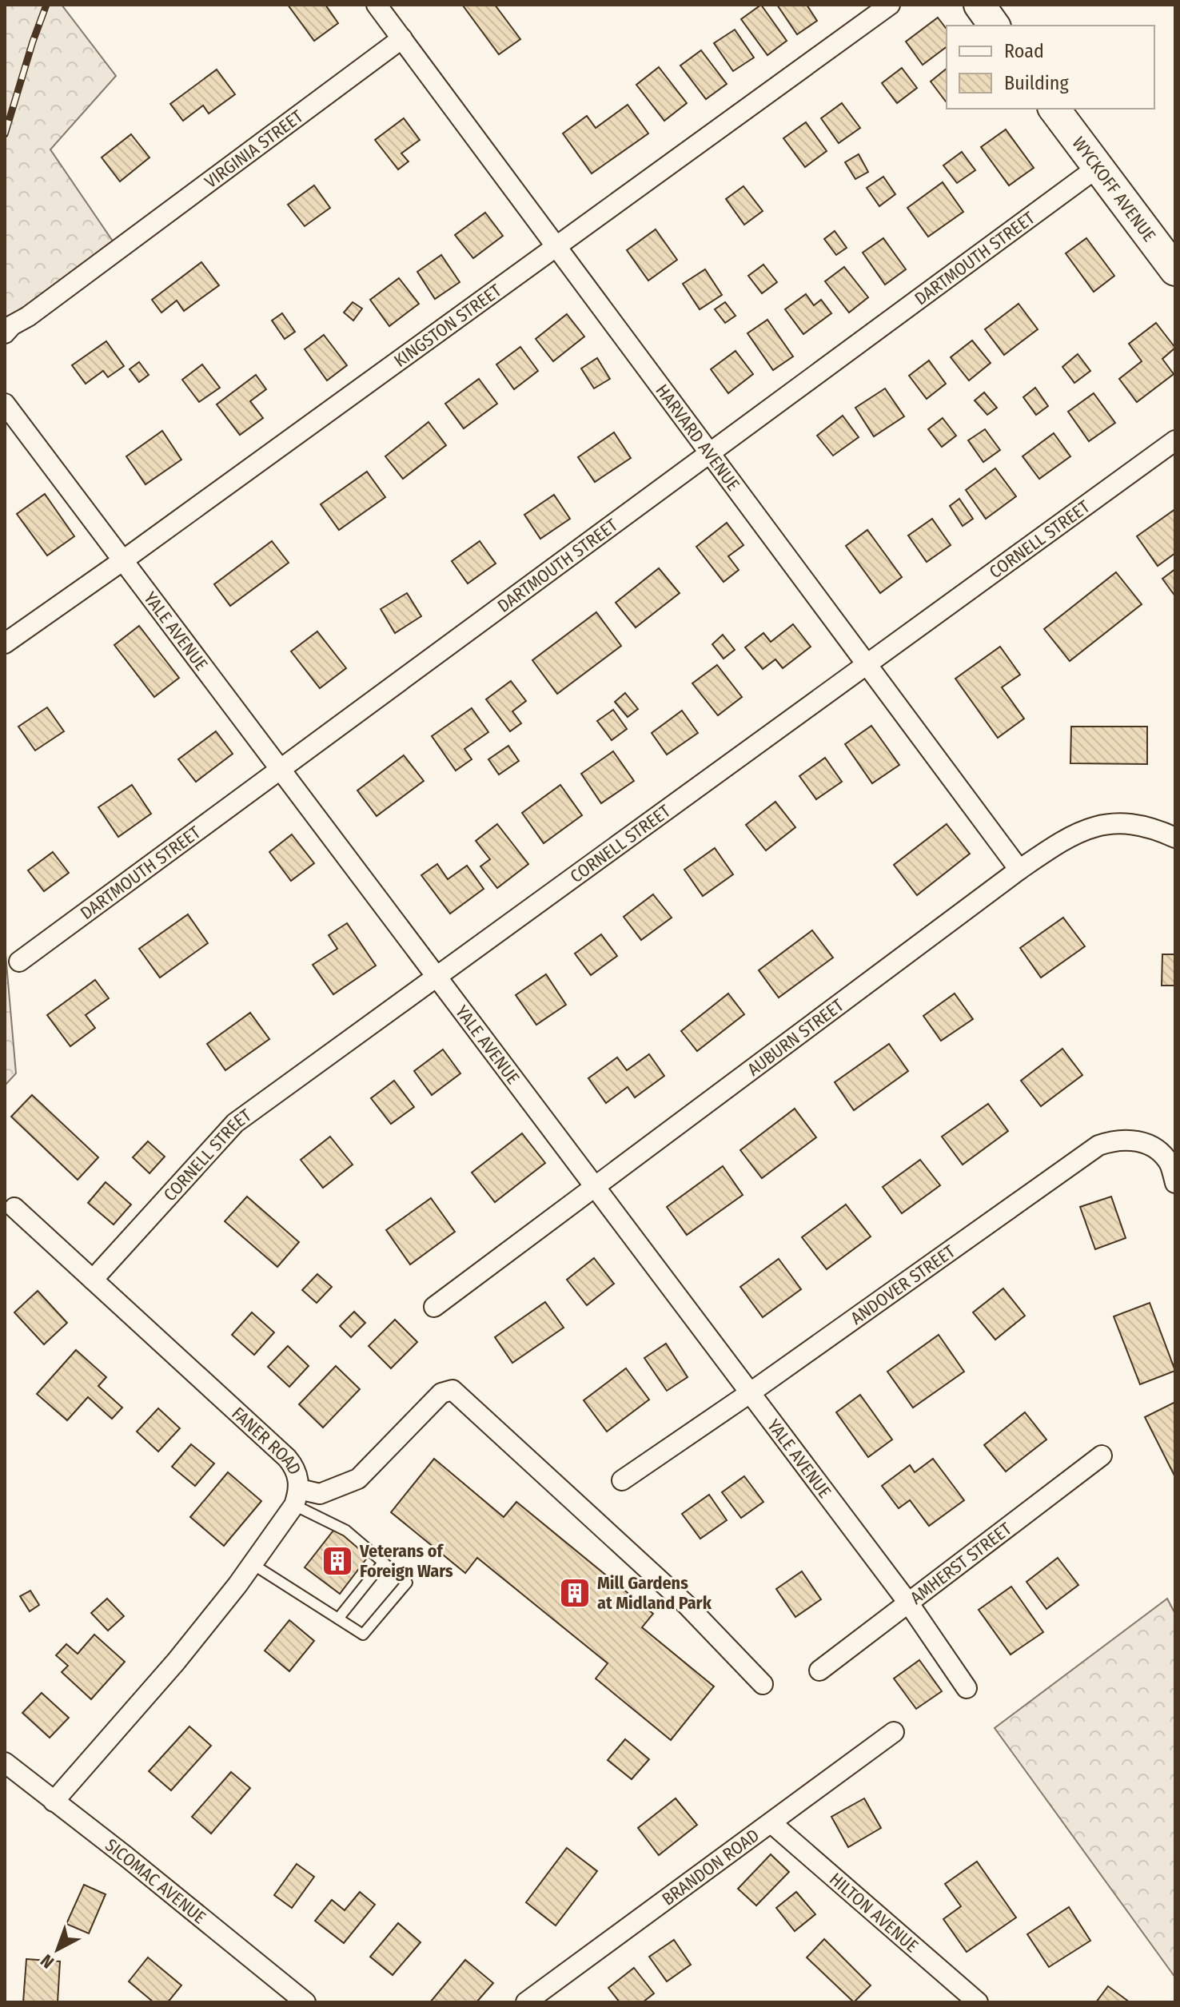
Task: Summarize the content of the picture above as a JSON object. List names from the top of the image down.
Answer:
{
  "streets": {
    "main road": ["WYCKOFF AVENUE"],
    "street": [
      "VIRGINIA STREET",
      "DARTMOUTH STREET",
      "KINGSTON STREET",
      "HARVARD AVENUE",
      "CORNELL STREET",
      "YALE AVENUE",
      "AUBURN STREET",
      "ANDOVER STREET",
      "FANER ROAD",
      "AMHERST STREET",
      "BRANDON ROAD",
      "SICOMAC AVENUE",
      "HILTON AVENUE"
    ]
  },
  "crossings": [
    ["VIRGINIA STREET", "HARVARD AVENUE"],
    ["WYCKOFF AVENUE", "DARTMOUTH STREET"],
    ["DARTMOUTH STREET", "HARVARD AVENUE"],
    ["DARTMOUTH STREET", "YALE AVENUE"],
    ["KINGSTON STREET", "HARVARD AVENUE"],
    ["KINGSTON STREET", "YALE AVENUE"],
    ["HARVARD AVENUE", "CORNELL STREET"],
    ["HARVARD AVENUE", "AUBURN STREET"],
    ["CORNELL STREET", "YALE AVENUE"],
    ["CORNELL STREET", "FANER ROAD"],
    ["YALE AVENUE", "AUBURN STREET"],
    ["YALE AVENUE", "ANDOVER STREET"],
    ["YALE AVENUE", "AMHERST STREET"],
    ["FANER ROAD", "SICOMAC AVENUE"],
    ["BRANDON ROAD", "HILTON AVENUE"]
  ],
  "places": {
    "building": ["Veterans of Foreign Wars", "Mill Gardens at Midland Park"]
  },
  "legend": ["Road", "Building"],
  "north": "bottom left"
}
